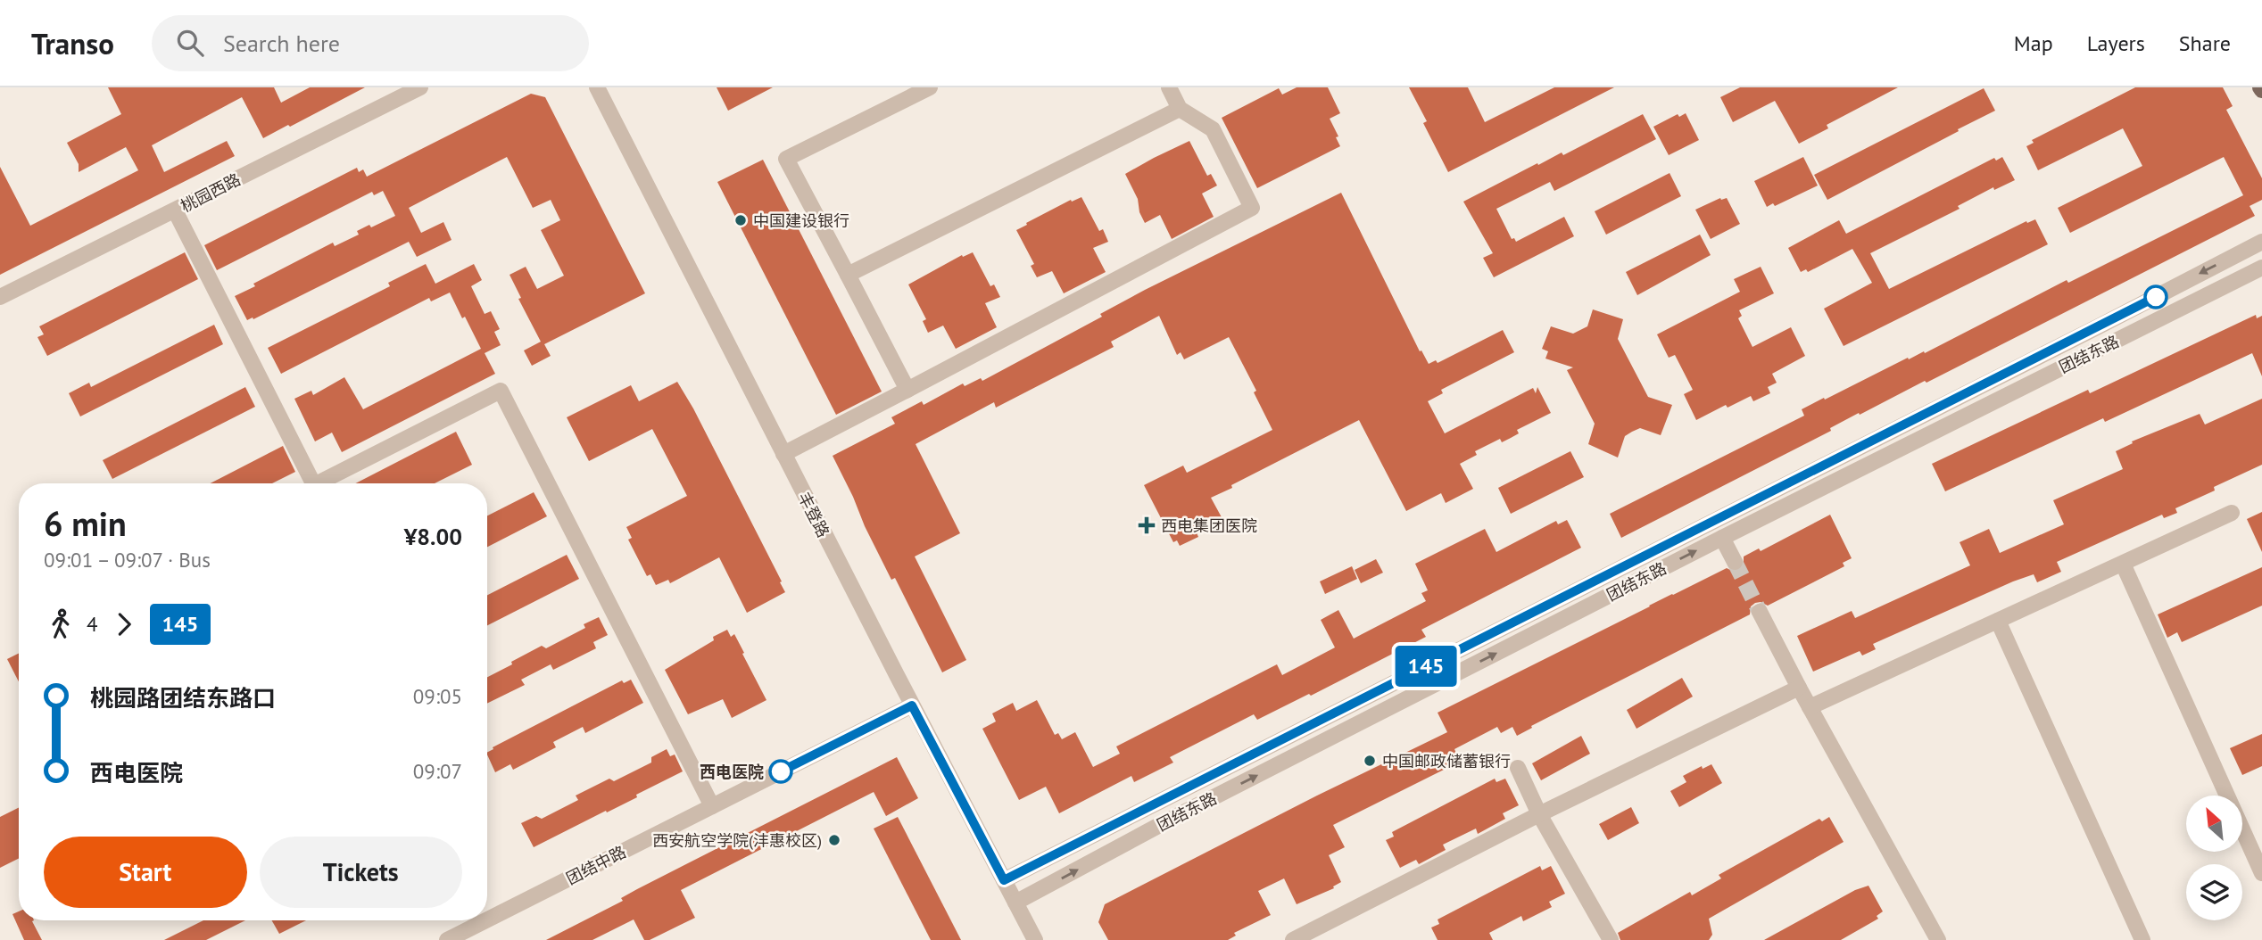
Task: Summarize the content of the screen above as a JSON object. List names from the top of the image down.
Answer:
{
  "streets": {
    "street": [
      "桃园西路",
      "团结东路",
      "丰登路",
      "团结中路"
    ]
  },
  "crossings": [
    ["团结东路", "丰登路"],
    ["丰登路", "团结中路"]
  ],
  "places": {
    "other": [
      "中国建设银行",
      "中国邮政储蓄银行",
      "西电医院",
      "西安航空学院(沣惠校区)"
    ],
    "health": ["西电集团医院"]
  },
  "lines": ["bus line 145"],
  "north": "top left",
  "page": {
    "header": "Transo",
    "search": "Search here",
    "nav": ["Map", "Layers", "Share"],
    "on_map": "145",
    "heading": ["6 min", "09:01 – 09:07 · Bus", "¥8.00"],
    "legs": ["4", "145"],
    "list": [
      {
        "name": "桃园路团结东路口",
        "value": "09:05"
      },
      {
        "name": "西电医院",
        "value": "09:07"
      }
    ],
    "buttons": ["Start", "Tickets"]
  }
}
